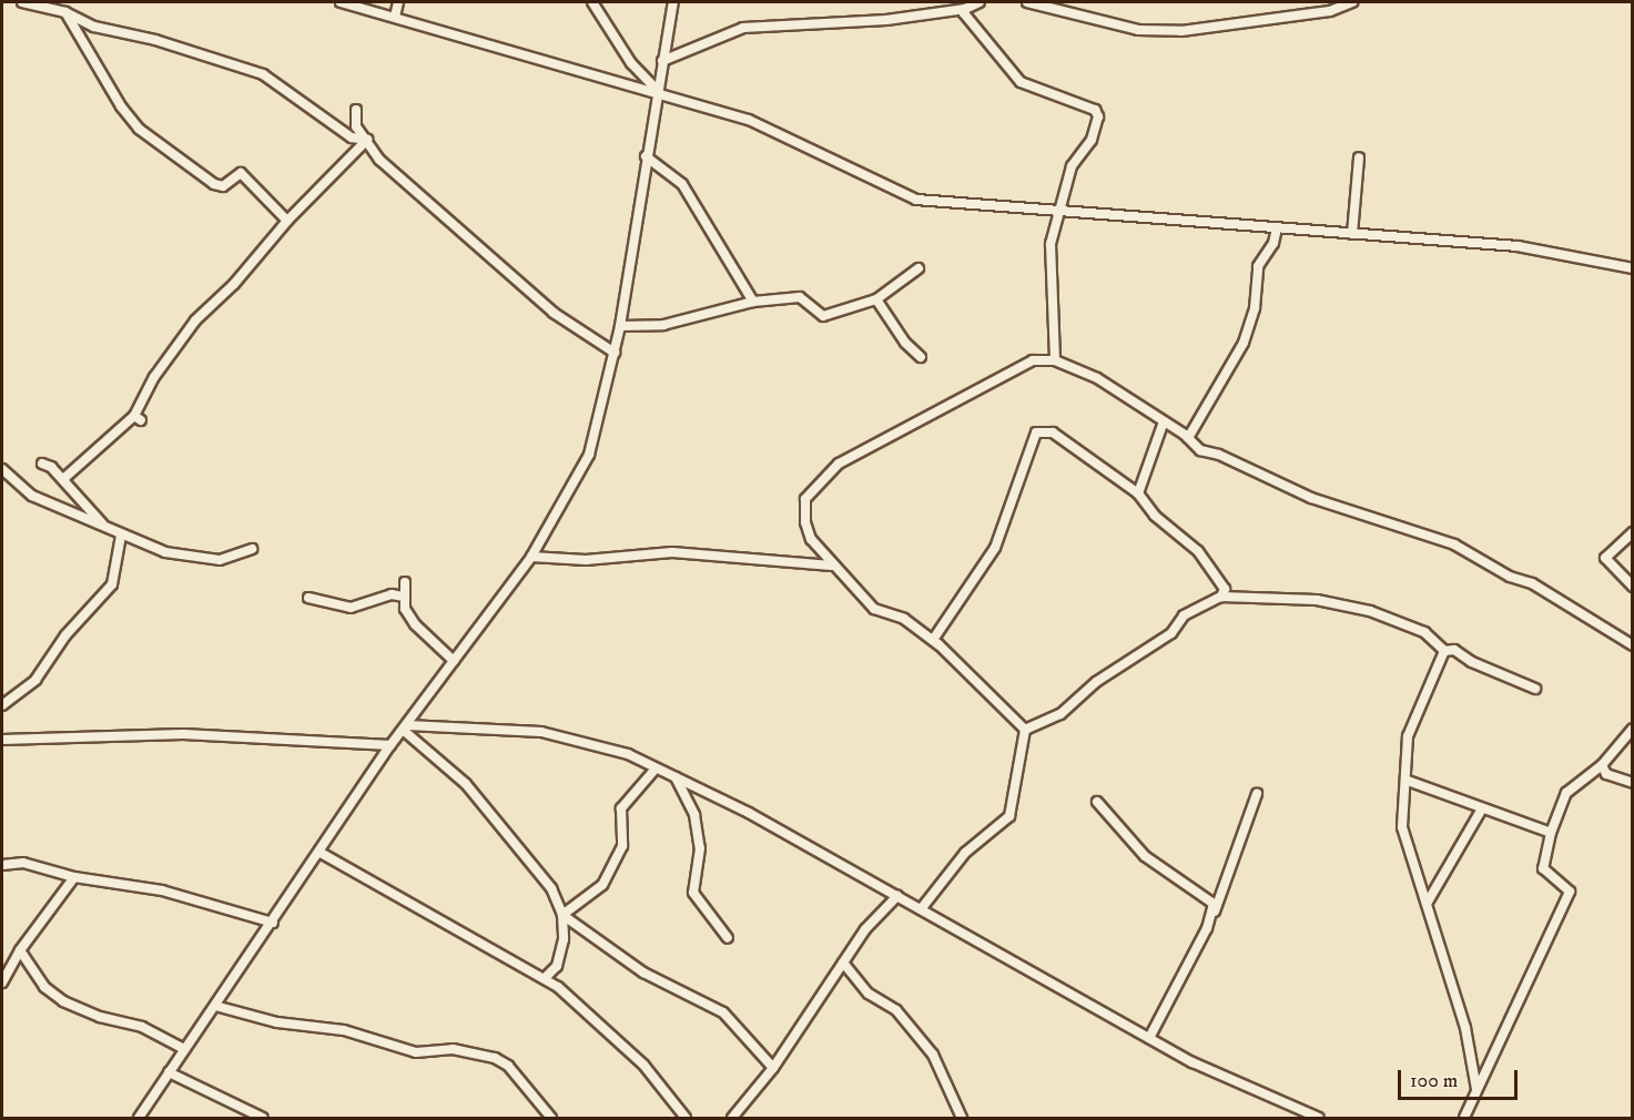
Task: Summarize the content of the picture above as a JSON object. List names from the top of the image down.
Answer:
{
  "scale_bar": "100 m"
}
